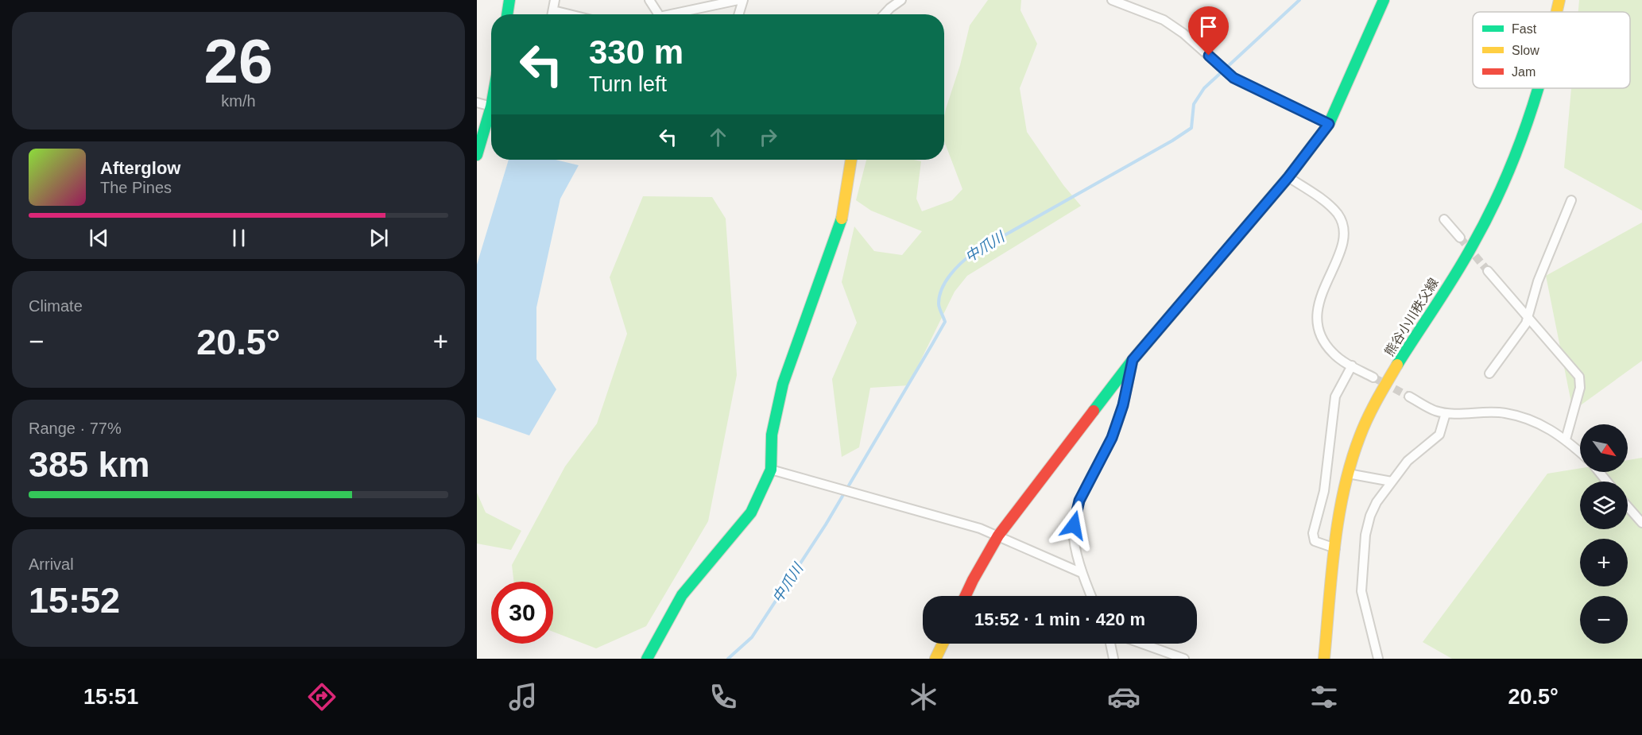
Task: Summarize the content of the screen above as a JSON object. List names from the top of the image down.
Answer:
{
  "streets": {
    "street": ["熊谷小川秩父線"]
  },
  "water": ["中爪川"],
  "legend": ["Fast", "Slow", "Jam"],
  "north": "bottom right",
  "page": {
    "tile": [
      ["26", "km/h"],
      "Climate",
      ["Range · 77%", "385 km"],
      ["Arrival", "15:52"]
    ],
    "turn": ["330 m", "Turn left"],
    "song": ["Afterglow", "The Pines"],
    "heat": ["−", "20.5°", "+"],
    "map_buttons": ["+", "−"],
    "limit": "30",
    "trip": "15:52 · 1 min · 420 m",
    "tabs": ["15:51", "20.5°"]
  }
}
